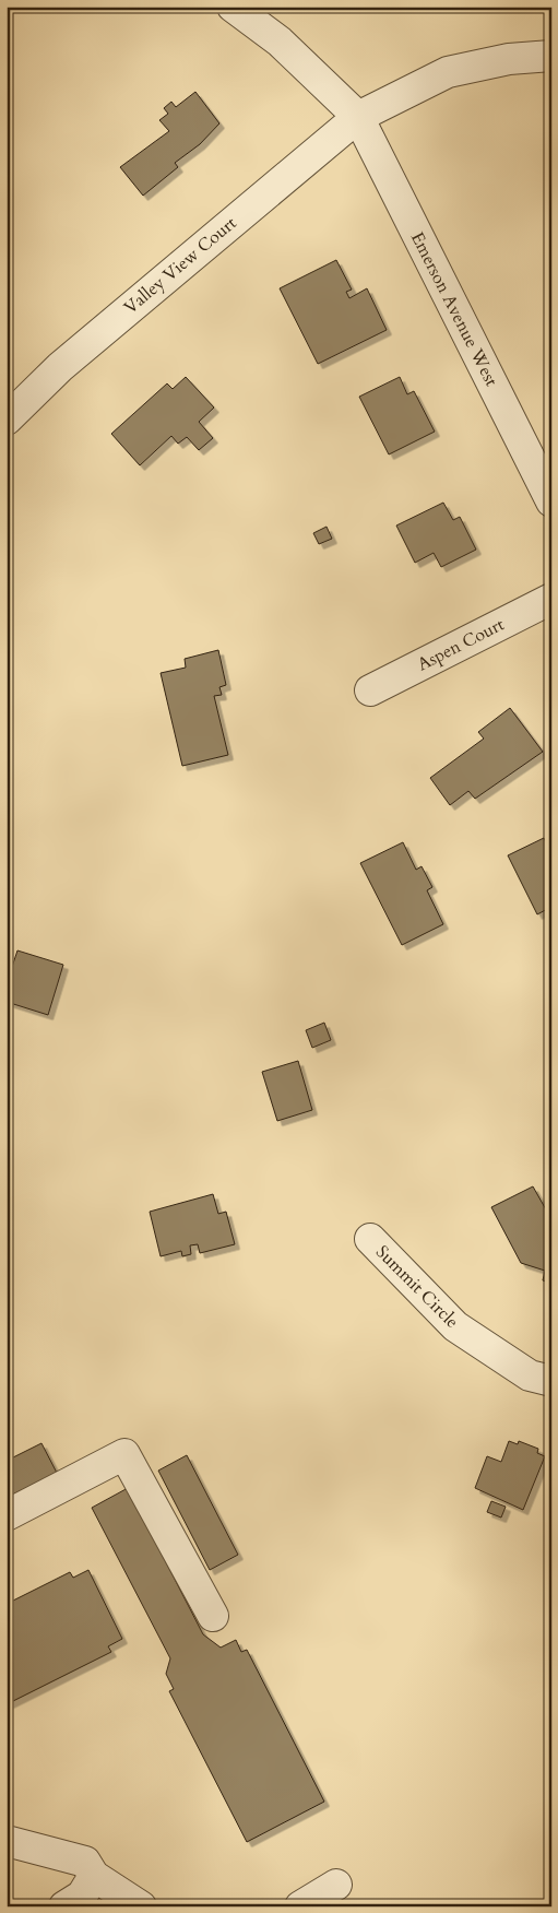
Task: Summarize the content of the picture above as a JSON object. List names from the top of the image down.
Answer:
{
  "streets": {
    "street": [
      "Valley View Court",
      "Emerson Avenue West",
      "Aspen Court",
      "Summit Circle"
    ]
  },
  "crossings": [
    ["Valley View Court", "Emerson Avenue West"]
  ]
}
